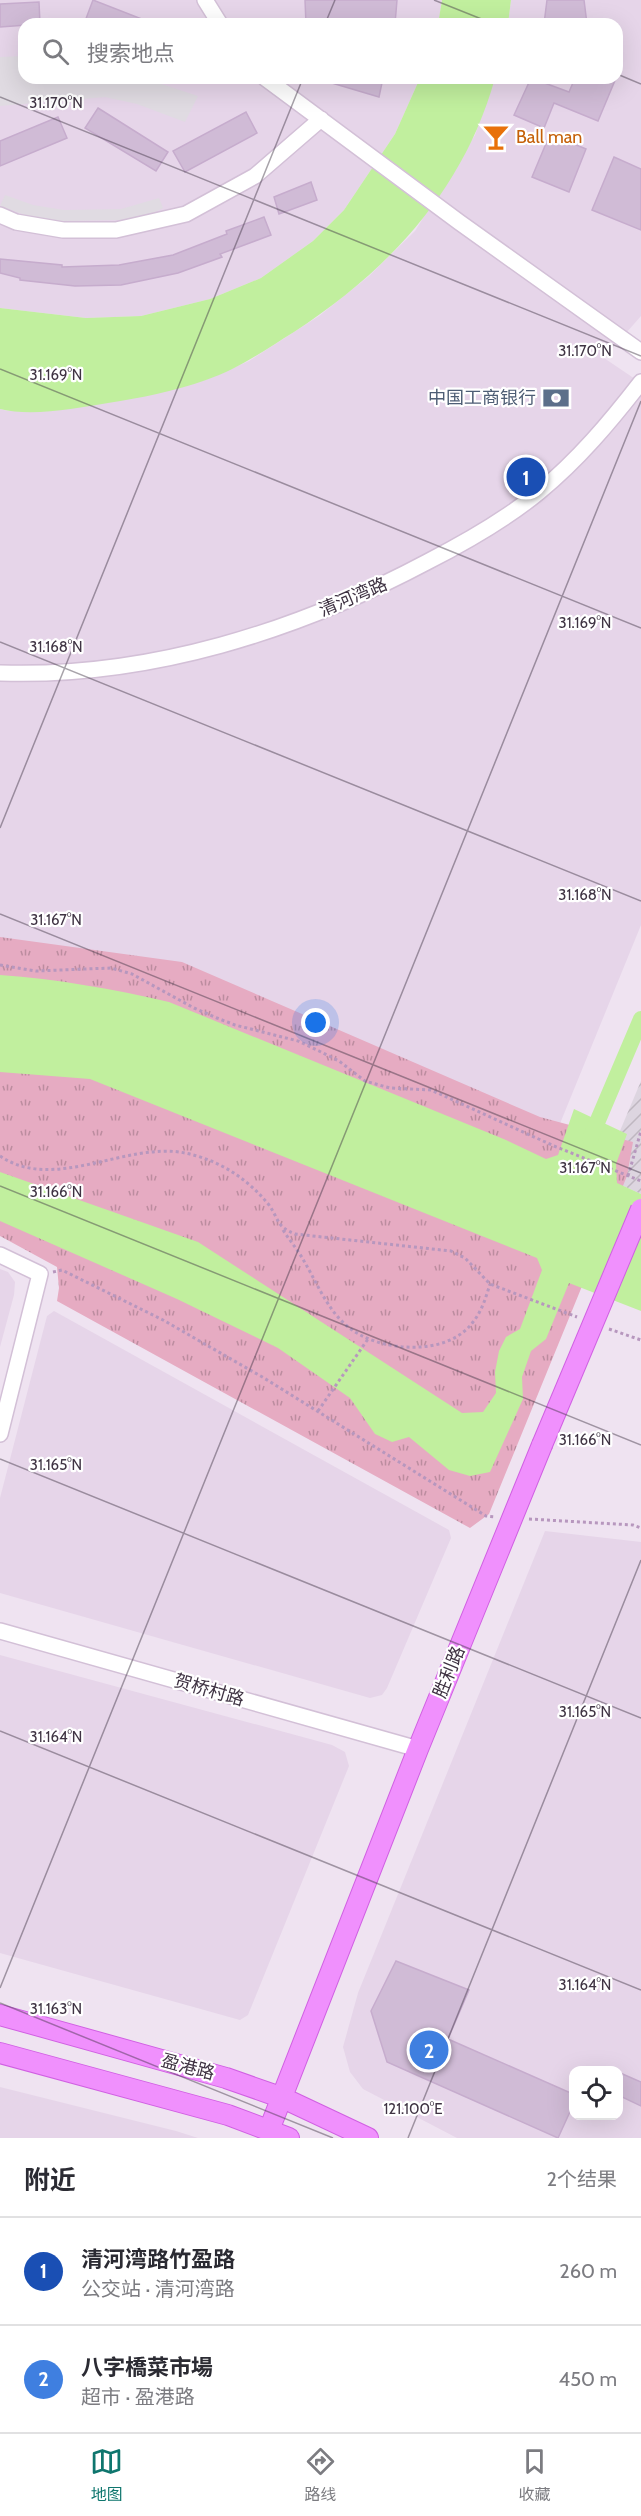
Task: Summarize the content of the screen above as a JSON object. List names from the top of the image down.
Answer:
{
  "streets": {
    "main road": ["胜利路", "盈港路"],
    "street": ["清河湾路", "贺桥村路"]
  },
  "crossings": [
    ["胜利路", "贺桥村路"],
    ["胜利路", "盈港路"]
  ],
  "places": {
    "bar": ["Ball man"],
    "bank": ["中国工商银行"]
  },
  "page": {
    "search": "搜索地点",
    "pins": ["1", "2"],
    "heading": ["附近", "2个结果"],
    "list": [
      {
        "mark": "1",
        "name": "清河湾路竹盈路",
        "note": "公交站 · 清河湾路",
        "value": "260 m"
      },
      {
        "mark": "2",
        "name": "八字橋菜市場",
        "note": "超市 · 盈港路",
        "value": "450 m"
      }
    ],
    "nav": ["地图", "路线", "收藏"]
  },
  "coordinates": [
    "31.170°N",
    "31.169°N",
    "31.168°N",
    "31.167°N",
    "31.166°N",
    "31.165°N",
    "31.164°N",
    "31.163°N",
    "121.100°E"
  ]
}
